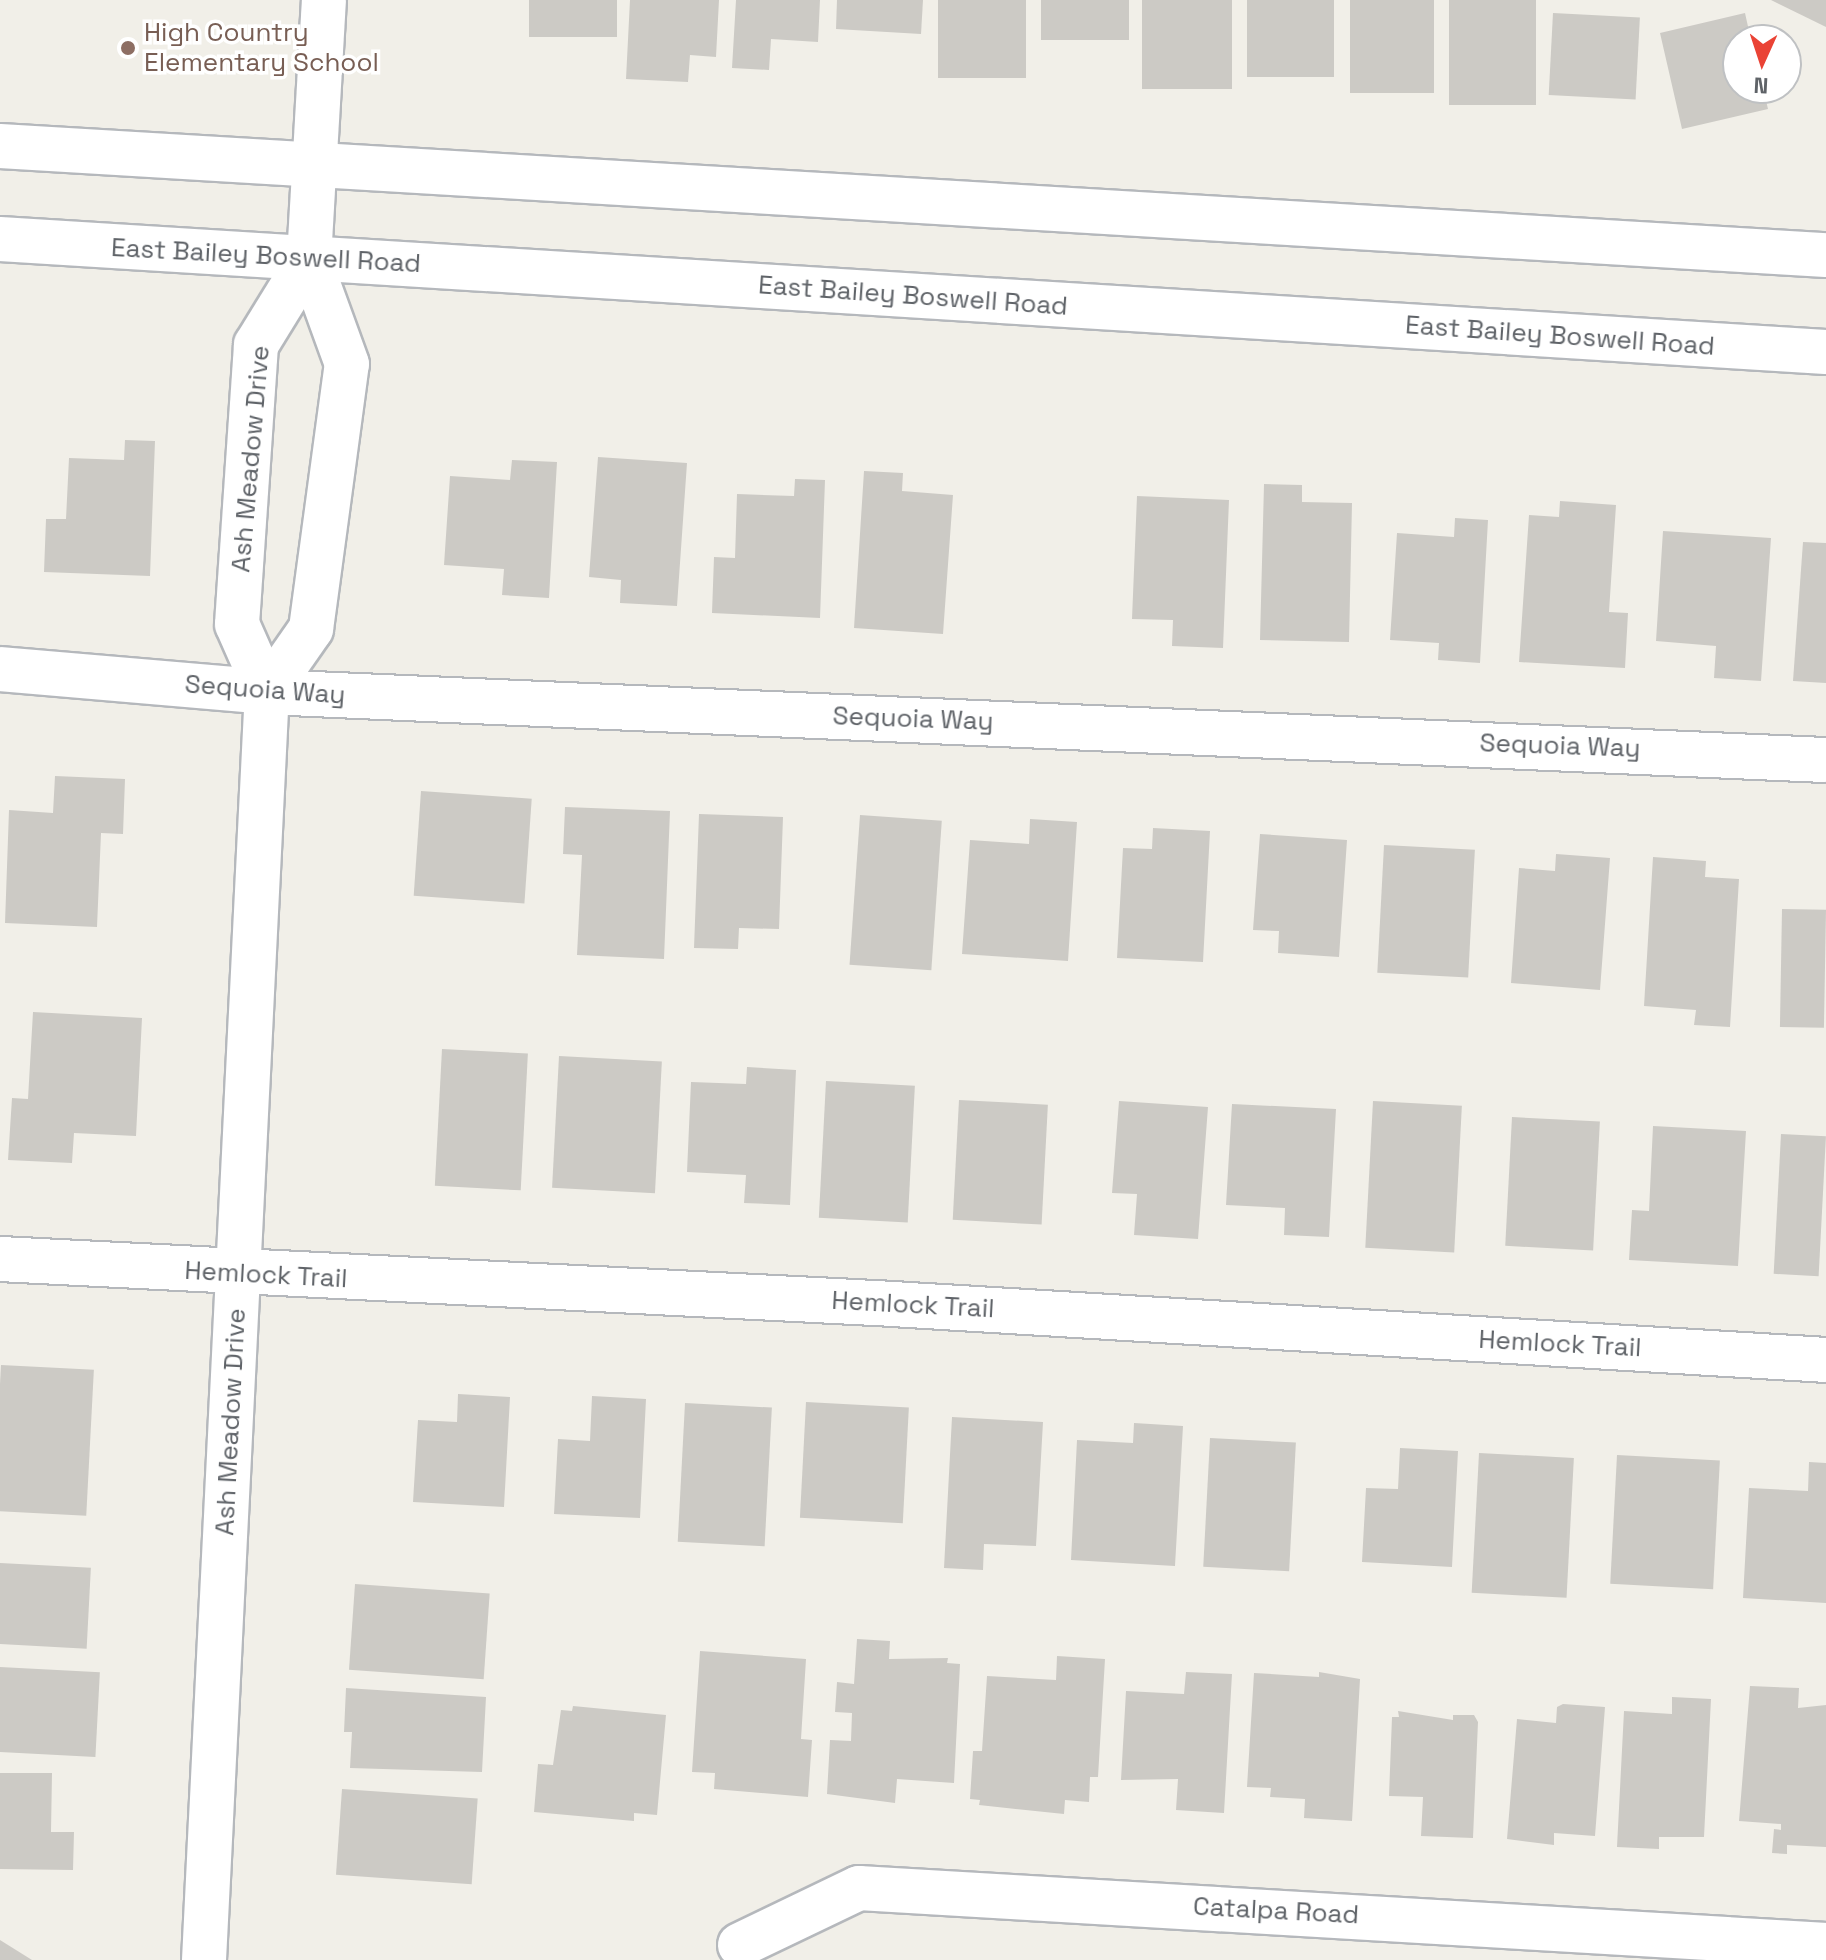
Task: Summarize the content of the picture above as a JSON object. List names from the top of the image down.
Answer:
{
  "streets": {
    "street": [
      "East Bailey Boswell Road",
      "Ash Meadow Drive",
      "Sequoia Way",
      "Hemlock Trail",
      "Catalpa Road"
    ]
  },
  "crossings": [
    ["East Bailey Boswell Road", "Ash Meadow Drive"],
    ["Ash Meadow Drive", "Sequoia Way"],
    ["Ash Meadow Drive", "Hemlock Trail"]
  ],
  "places": ["High Country Elementary School"],
  "north": "bottom"
}
